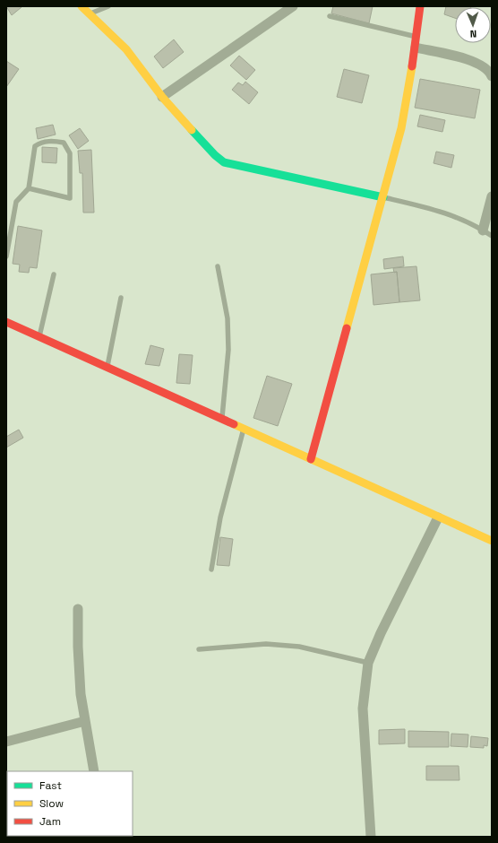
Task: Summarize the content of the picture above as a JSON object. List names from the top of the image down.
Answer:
{
  "legend": ["Fast", "Slow", "Jam"],
  "north": "bottom"
}
